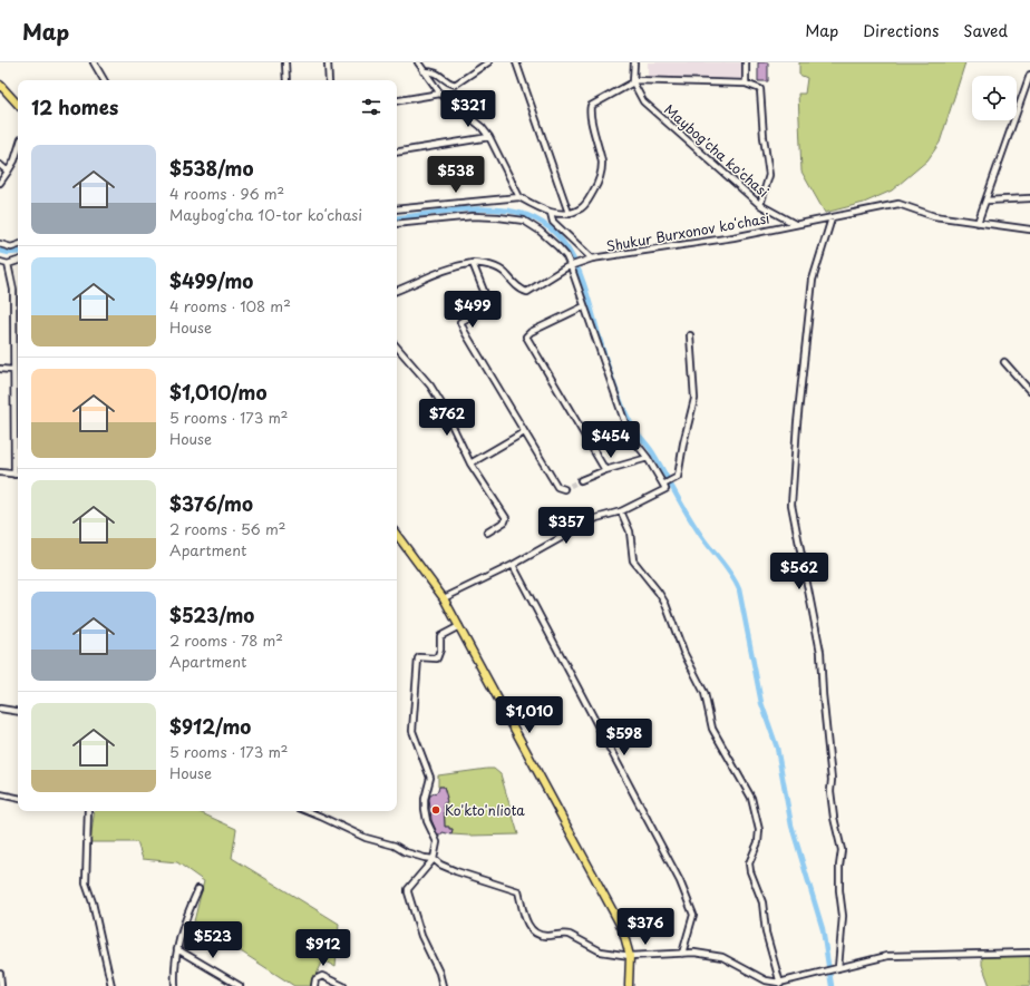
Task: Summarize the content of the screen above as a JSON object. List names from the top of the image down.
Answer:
{
  "streets": {
    "street": ["Maybog'cha ko'chasi", "Shukur Burxonov koʻchasi"]
  },
  "crossings": [
    ["Maybog'cha ko'chasi", "Shukur Burxonov koʻchasi"]
  ],
  "places": ["Ko'kto'nliota"],
  "page": {
    "header": "Map",
    "nav": ["Map", "Directions", "Saved"],
    "heading": "12 homes",
    "price": [
      "$321",
      "$538",
      "$499",
      "$762",
      "$454",
      "$357",
      "$562",
      "$1,010",
      "$598",
      "$376",
      "$523",
      "$912"
    ],
    "list": [
      {
        "name": "$538/mo",
        "note": "4 rooms · 96 m² · Maybogʻcha 10-tor koʻchasi"
      },
      {
        "name": "$499/mo",
        "note": "4 rooms · 108 m² · House"
      },
      {
        "name": "$1,010/mo",
        "note": "5 rooms · 173 m² · House"
      },
      {
        "name": "$376/mo",
        "note": "2 rooms · 56 m² · Apartment"
      },
      {
        "name": "$523/mo",
        "note": "2 rooms · 78 m² · Apartment"
      },
      {
        "name": "$912/mo",
        "note": "5 rooms · 173 m² · House"
      }
    ]
  }
}
